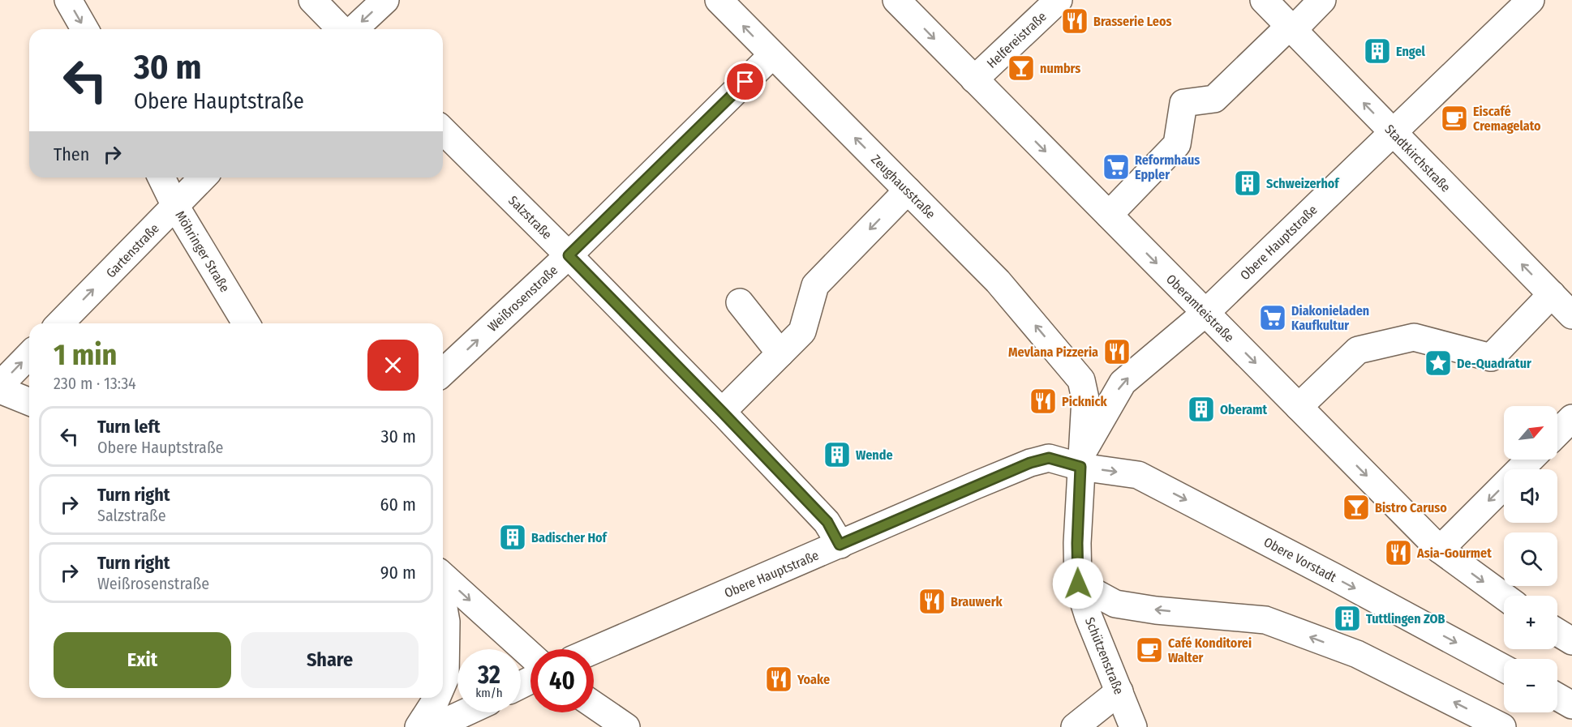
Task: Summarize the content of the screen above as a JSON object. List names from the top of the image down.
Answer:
{
  "streets": {
    "street": [
      "Helfereistraße",
      "Stadtkirchstraße",
      "Zeughausstraße",
      "Salzstraße",
      "Obere Hauptstraße",
      "Gartenstraße",
      "Möhringer Straße",
      "Weißrosenstraße",
      "Oberamteistraße",
      "Obere Vorstadt",
      "Schützenstraße"
    ]
  },
  "crossings": [
    ["Helfereistraße", "Oberamteistraße"],
    ["Stadtkirchstraße", "Obere Hauptstraße"],
    ["Zeughausstraße", "Weißrosenstraße"],
    ["Zeughausstraße", "Schützenstraße"],
    ["Salzstraße", "Obere Hauptstraße"],
    ["Salzstraße", "Weißrosenstraße"],
    ["Obere Hauptstraße", "Oberamteistraße"],
    ["Obere Hauptstraße", "Obere Vorstadt"],
    ["Obere Hauptstraße", "Schützenstraße"],
    ["Gartenstraße", "Möhringer Straße"],
    ["Obere Vorstadt", "Schützenstraße"]
  ],
  "one_way": [
    "Stadtkirchstraße",
    "Zeughausstraße",
    "Gartenstraße",
    "Weißrosenstraße",
    "Oberamteistraße"
  ],
  "places": {
    "restaurant": [
      "Brasserie Leos",
      "Mevlana Pizzeria",
      "Picknick",
      "Asia-Gourmet",
      "Brauwerk",
      "Yoake"
    ],
    "building": [
      "Engel",
      "Schweizerhof",
      "Oberamt",
      "Wende",
      "Badischer Hof",
      "Tuttlingen ZOB"
    ],
    "bar": ["numbrs", "Bistro Caruso"],
    "cafe": ["Eiscafé Cremagelato", "Café Konditorei Walter"],
    "supermarket": ["Reformhaus Eppler", "Diakonieladen Kaufkultur"],
    "place": ["De-Quadratur"]
  },
  "north": "top right",
  "page": {
    "turn": ["30 m", "Obere Hauptstraße"],
    "then": "Then",
    "heading": ["1 min", "230 m · 13:34"],
    "map_buttons": ["+", "−"],
    "list": [
      {
        "name": "Turn left",
        "note": "Obere Hauptstraße",
        "value": "30 m"
      },
      {
        "name": "Turn right",
        "note": "Salzstraße",
        "value": "60 m"
      },
      {
        "name": "Turn right",
        "note": "Weißrosenstraße",
        "value": "90 m"
      }
    ],
    "buttons": ["Exit", "Share"],
    "speed": "32 km/h",
    "limit": "40"
  }
}
